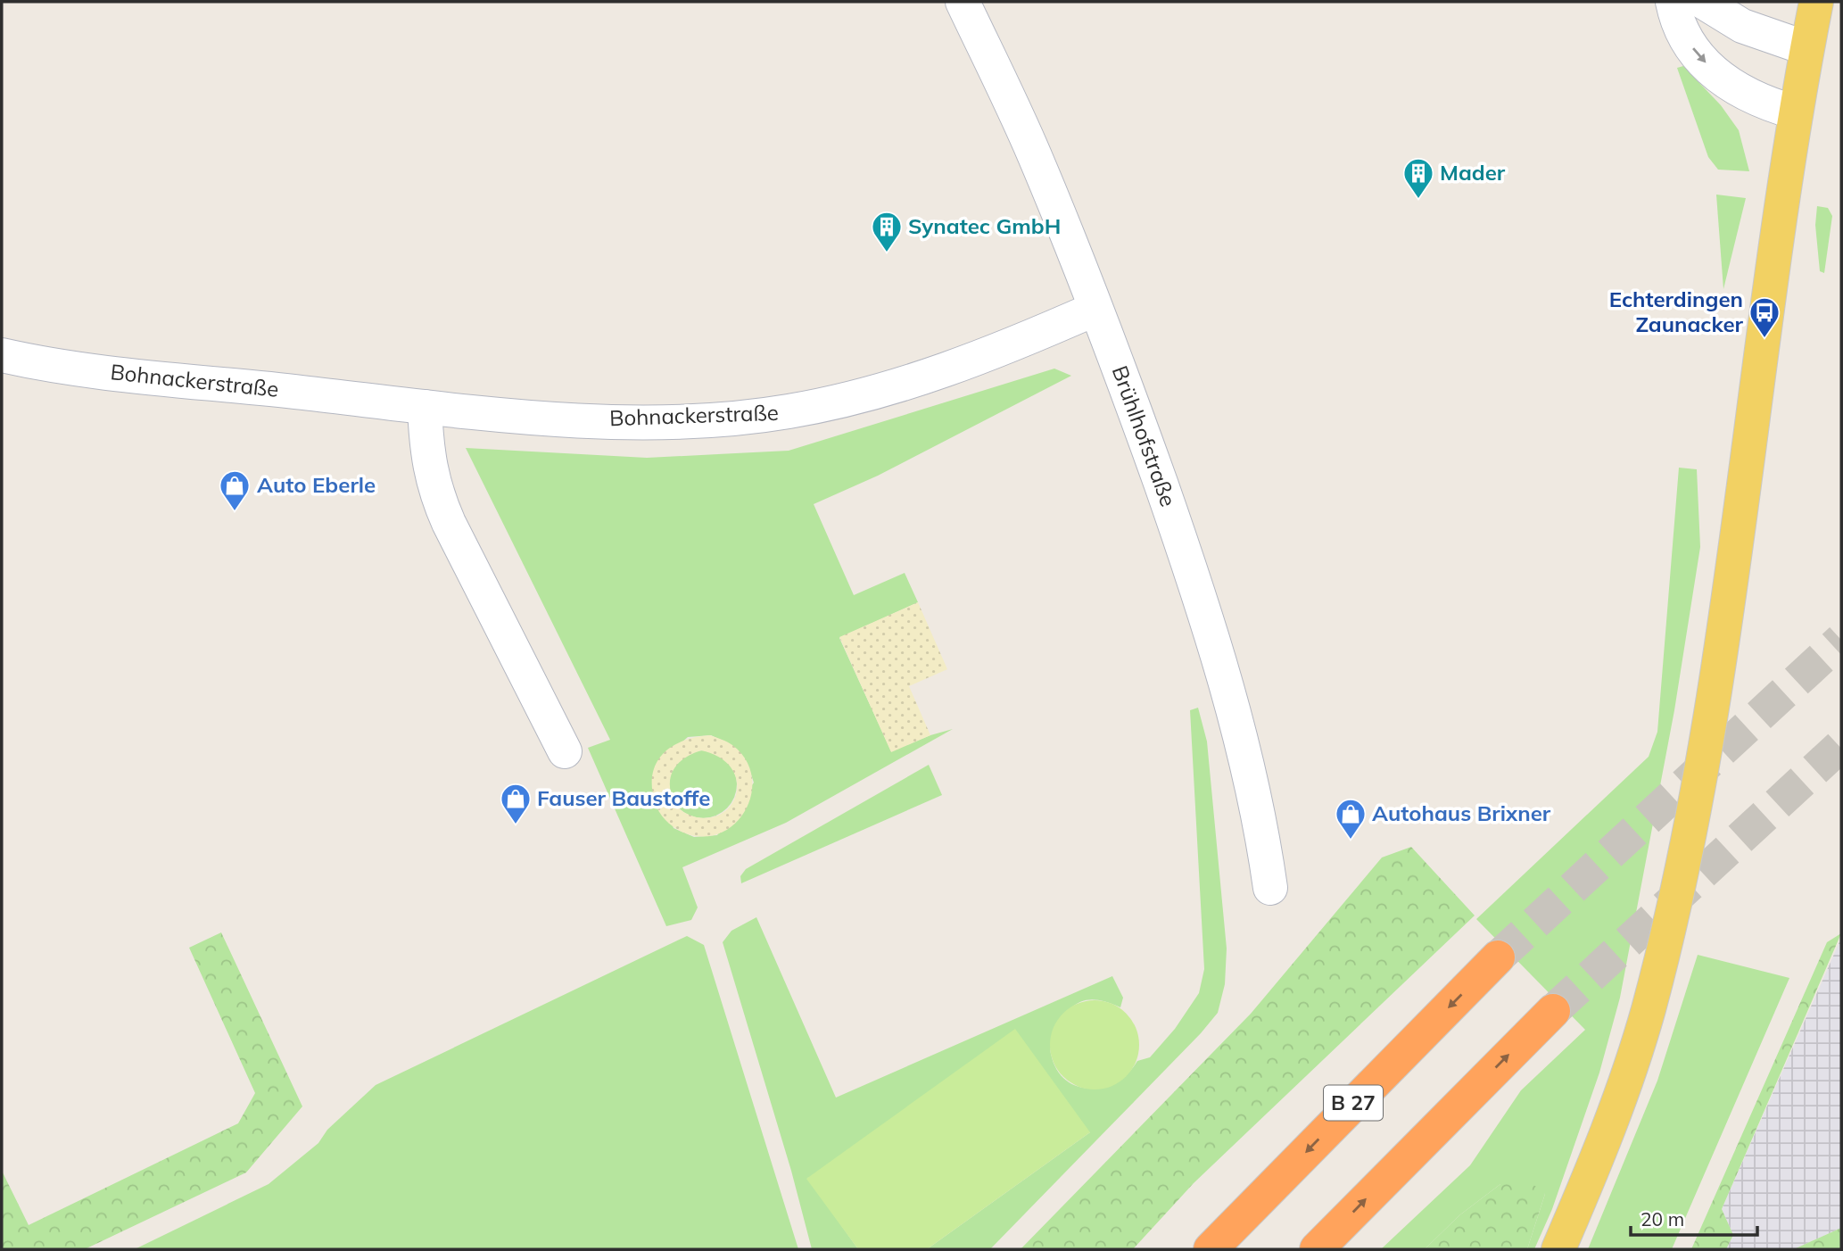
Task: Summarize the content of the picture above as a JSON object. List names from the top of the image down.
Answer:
{
  "streets": {
    "highway": ["B 27"],
    "street": ["Bohnackerstraße", "Brühlhofstraße"]
  },
  "crossings": [
    ["Bohnackerstraße", "Brühlhofstraße"]
  ],
  "places": {
    "building": ["Mader", "Synatec GmbH"],
    "bus stop": ["Echterdingen Zaunacker"],
    "shop": ["Auto Eberle", "Fauser Baustoffe", "Autohaus Brixner"]
  },
  "scale_bar": "20 m"
}
